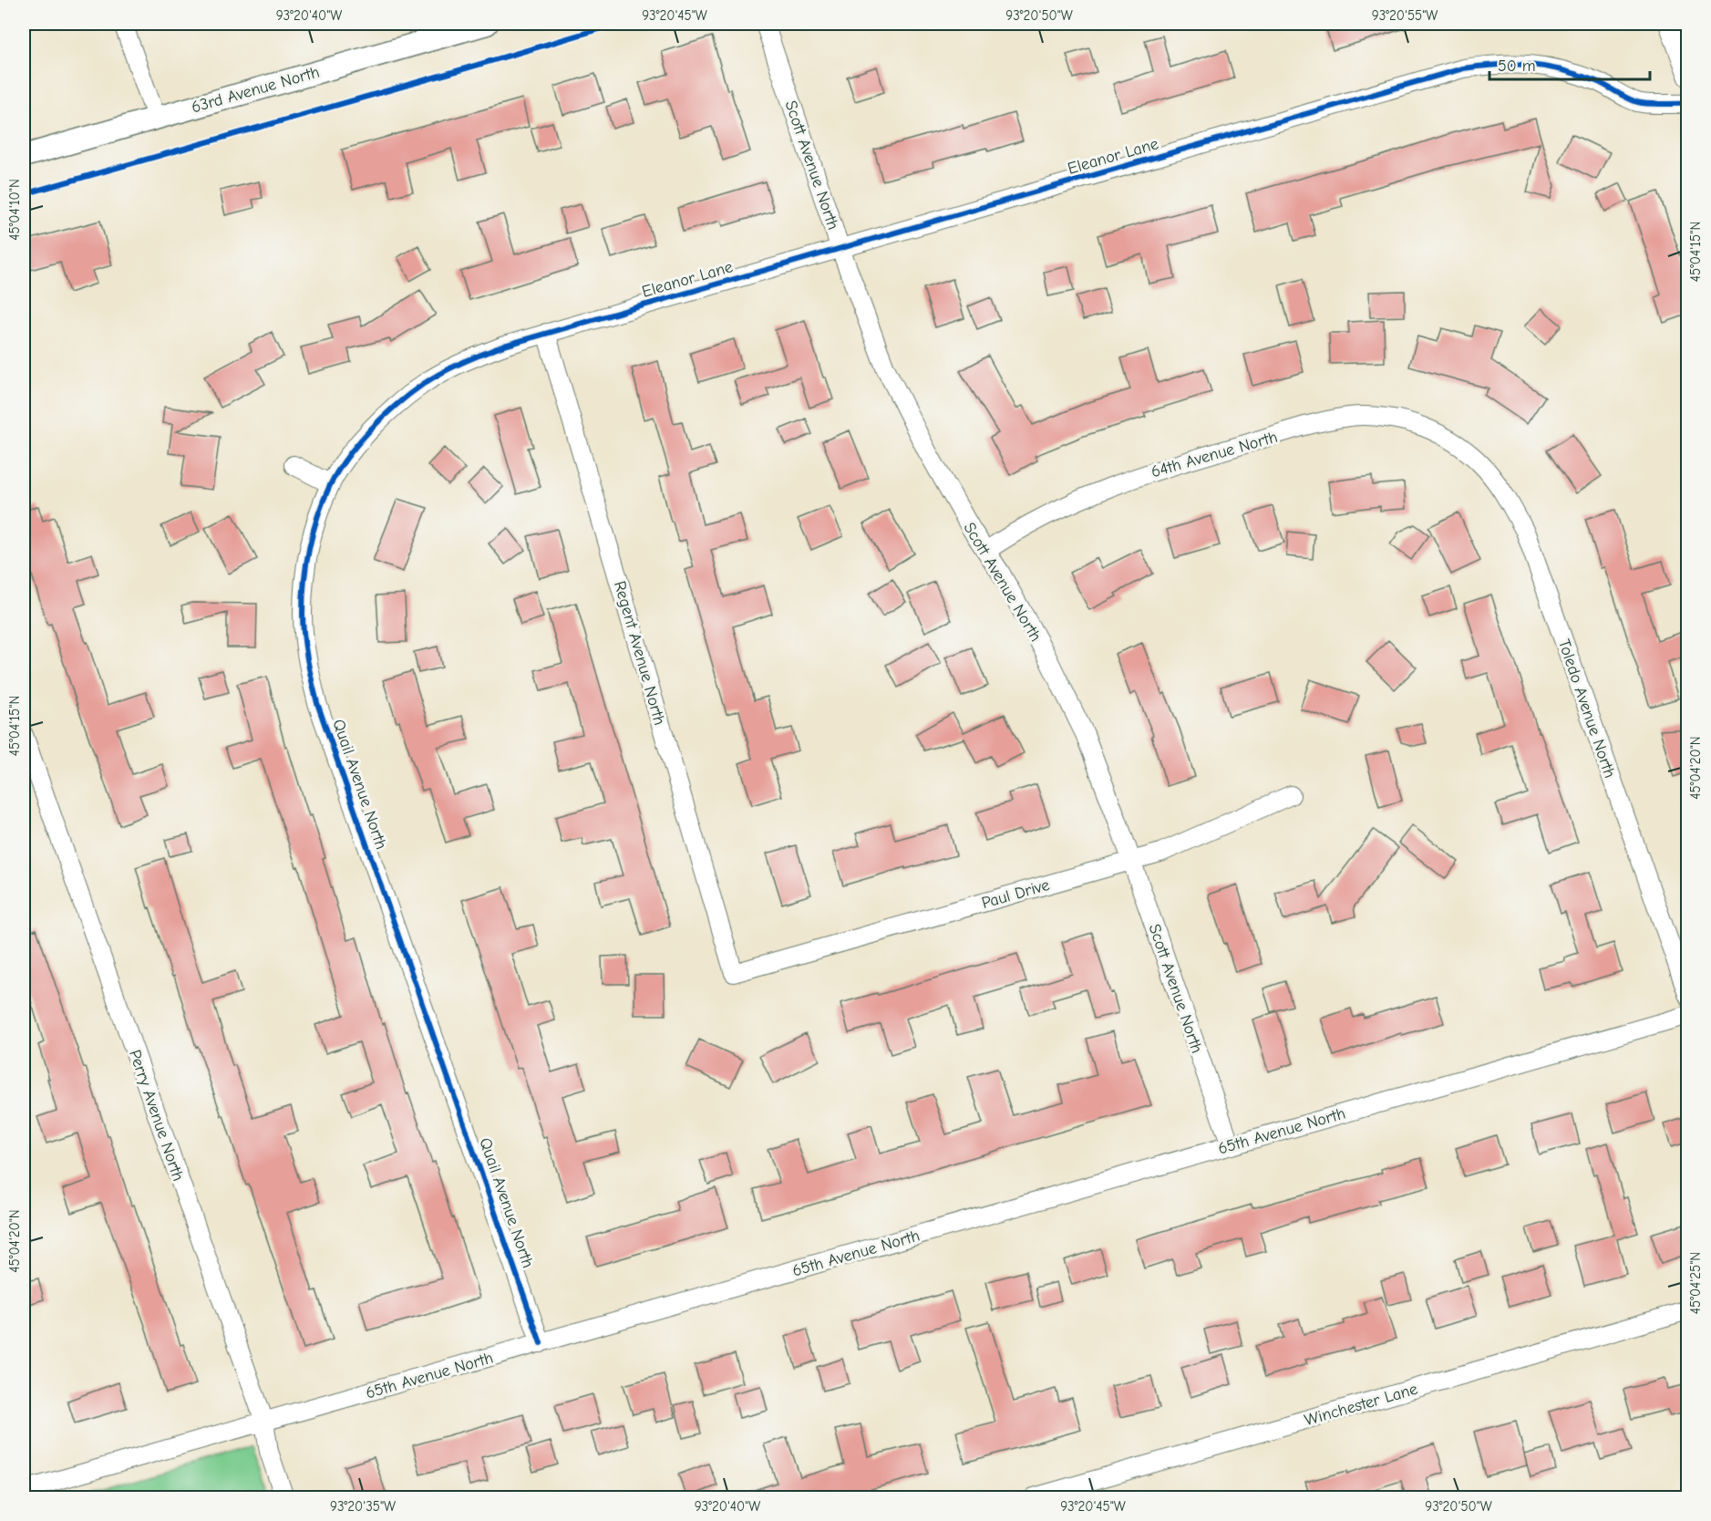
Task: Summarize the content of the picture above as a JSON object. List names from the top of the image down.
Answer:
{
  "streets": {
    "street": [
      "63rd Avenue North",
      "Eleanor Lane",
      "Scott Avenue North",
      "64th Avenue North",
      "Regent Avenue North",
      "Toledo Avenue North",
      "Quail Avenue North",
      "Paul Drive",
      "Perry Avenue North",
      "65th Avenue North",
      "Winchester Lane"
    ]
  },
  "crossings": [
    ["Eleanor Lane", "Scott Avenue North"],
    ["Eleanor Lane", "Regent Avenue North"],
    ["Eleanor Lane", "Quail Avenue North"],
    ["Scott Avenue North", "64th Avenue North"],
    ["Scott Avenue North", "Paul Drive"],
    ["Scott Avenue North", "65th Avenue North"],
    ["64th Avenue North", "Toledo Avenue North"],
    ["Regent Avenue North", "Quail Avenue North"],
    ["Regent Avenue North", "Paul Drive"],
    ["Quail Avenue North", "65th Avenue North"],
    ["Perry Avenue North", "65th Avenue North"]
  ],
  "scale_bar": "50 m",
  "coordinates": [
    "93°20'40\"W",
    "93°20'45\"W",
    "93°20'50\"W",
    "93°20'55\"W",
    "45°04'10\"N",
    "45°04'15\"N",
    "45°04'20\"N",
    "45°04'25\"N",
    "93°20'35\"W"
  ]
}
